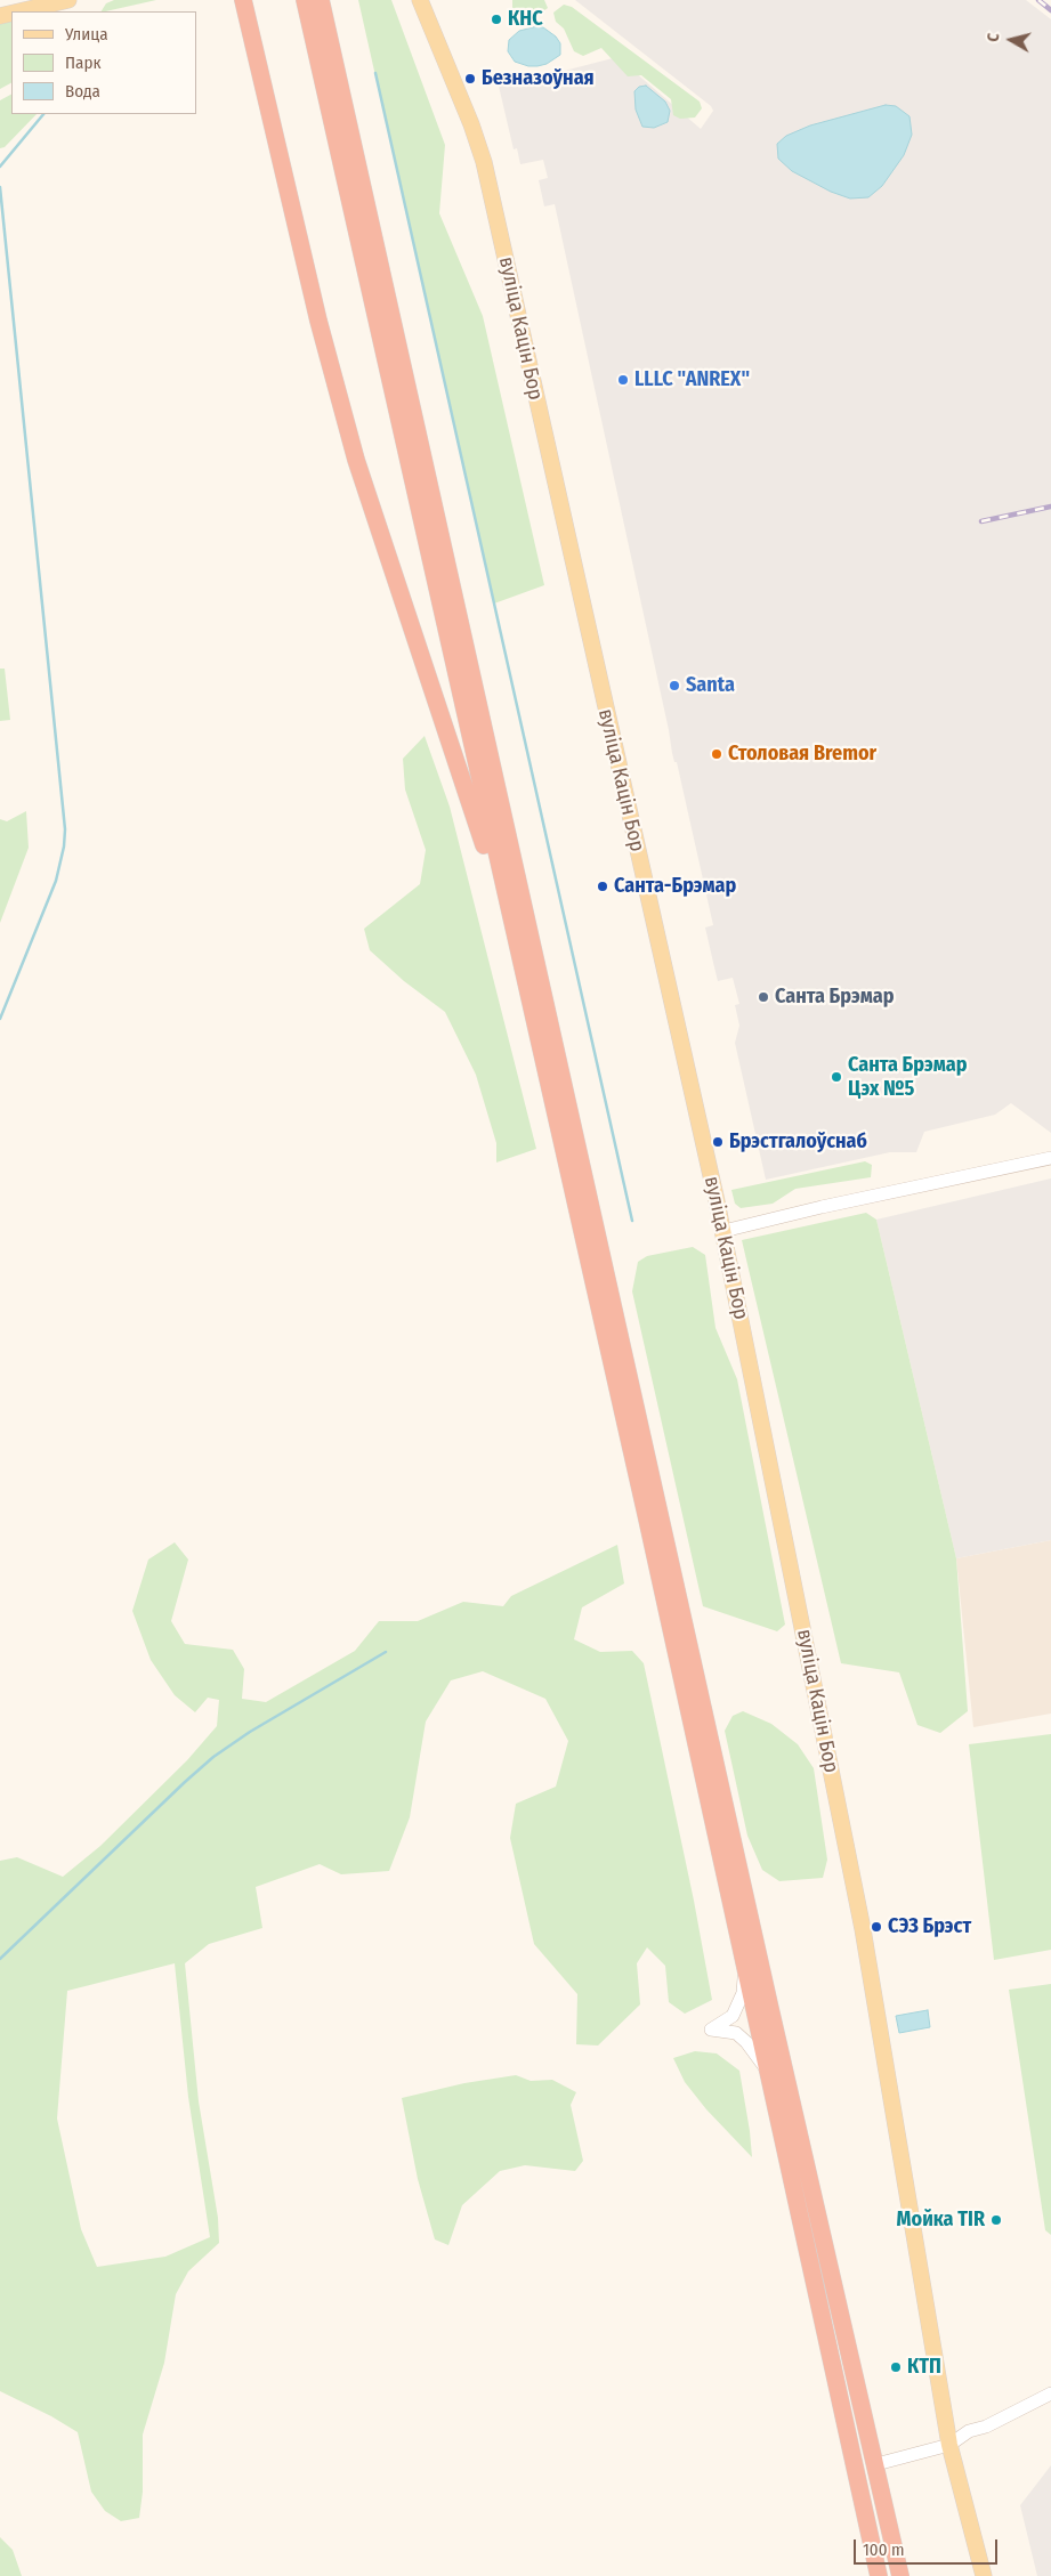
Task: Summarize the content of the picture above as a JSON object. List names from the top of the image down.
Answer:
{
  "streets": {
    "main road": ["вуліца Кацін Бор"]
  },
  "places": [
    "КНС",
    "Безназоўная",
    "LLLC \"ANREX\"",
    "Santa",
    "Столовая Bremor",
    "Санта-Брэмар",
    "Санта Брэмар",
    "Санта Брэмар Цэх №5",
    "Брэстгалоўснаб",
    "СЭЗ Брэст",
    "Мойка TIR",
    "КТП"
  ],
  "legend": ["Улица", "Парк", "Вода"],
  "scale_bar": "100 m",
  "north": "left"
}
